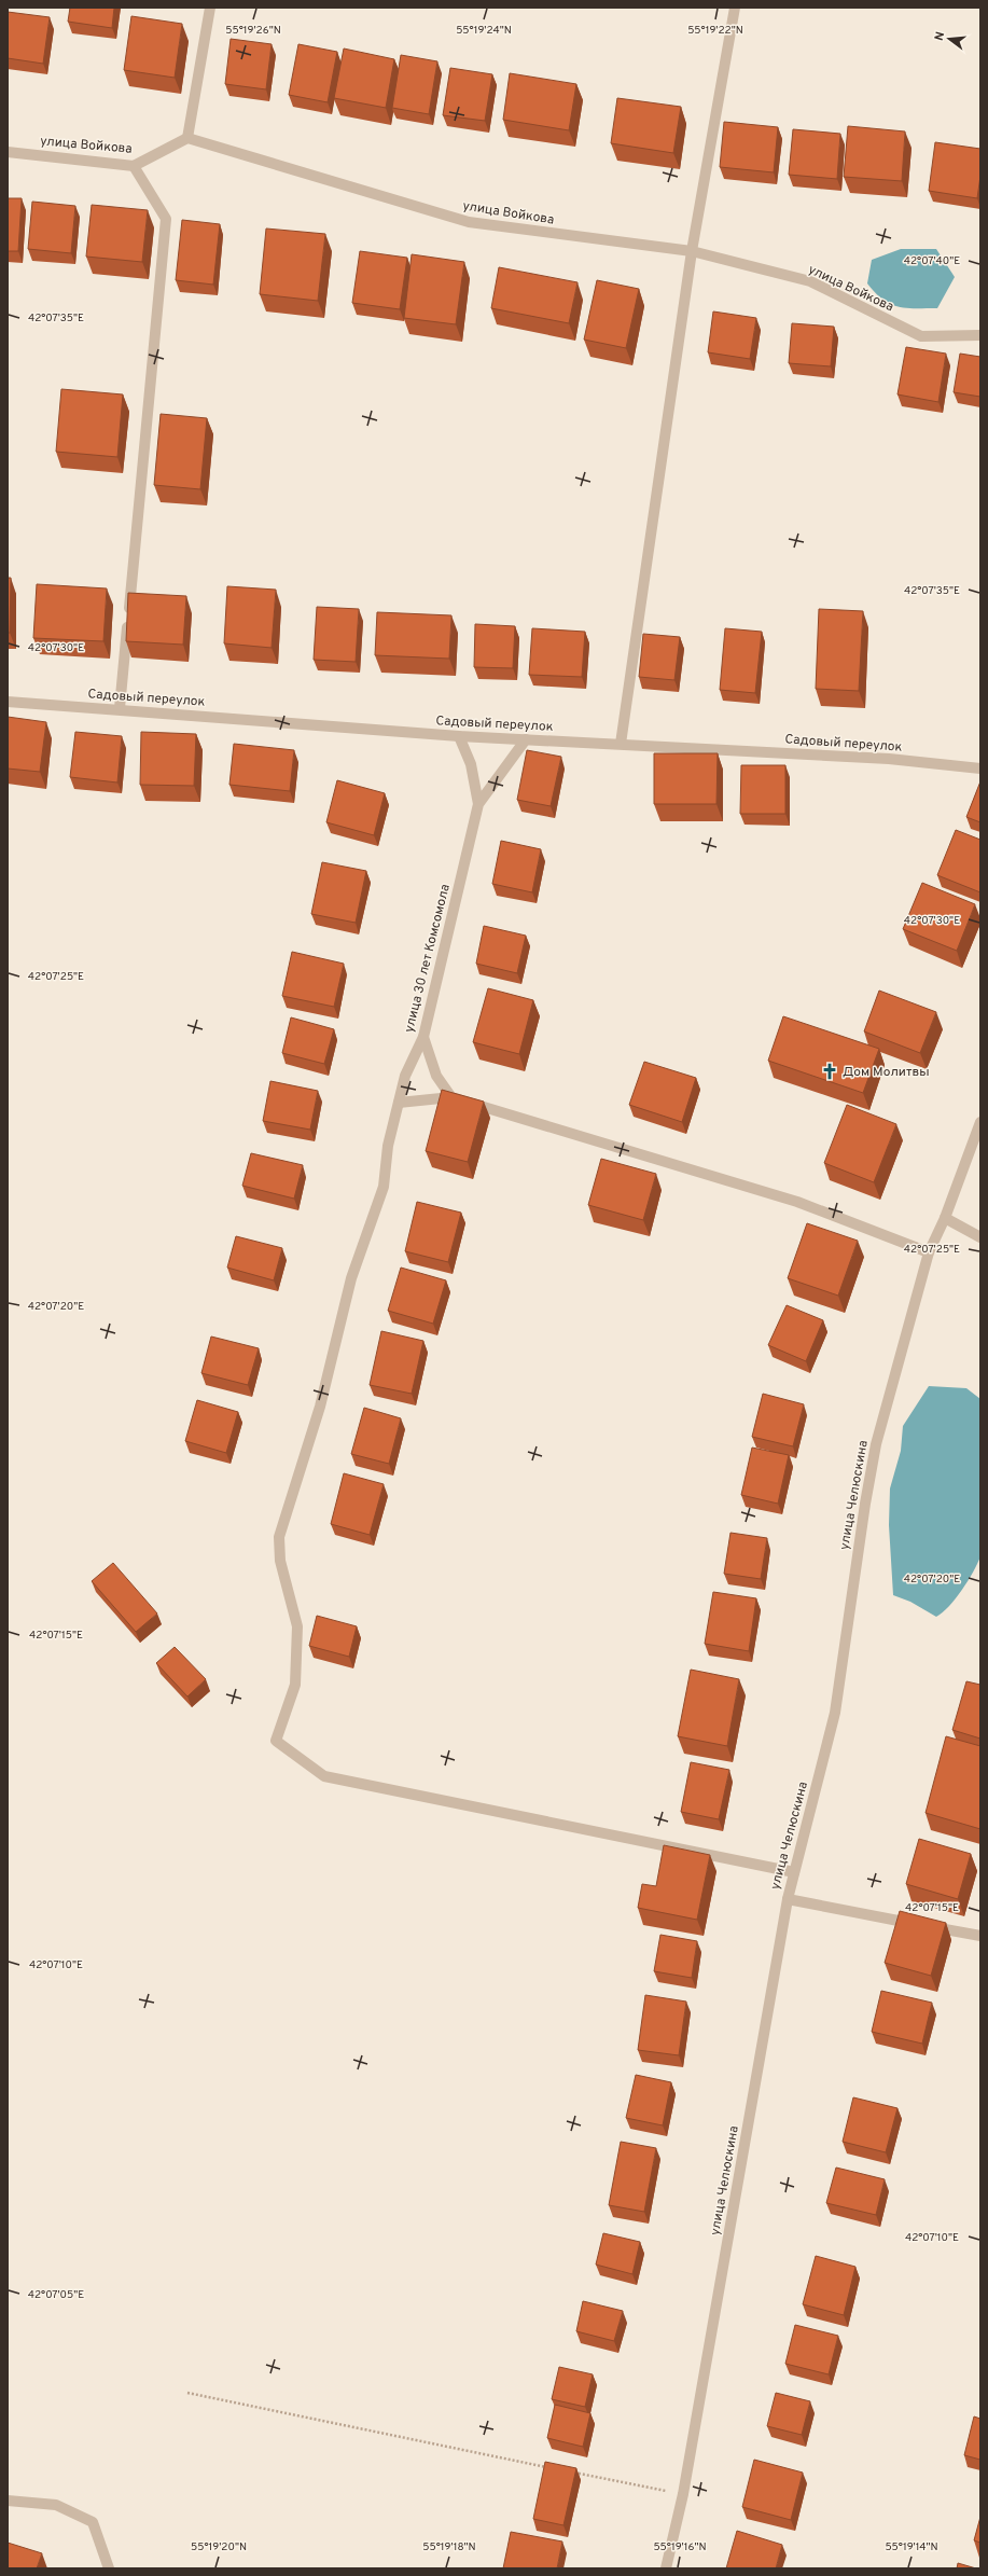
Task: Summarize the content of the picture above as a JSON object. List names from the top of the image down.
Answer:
{
  "streets": {
    "street": [
      "улица Войкова",
      "Садовый переулок",
      "улица 30 лет Комсомола",
      "улица Челюскина"
    ]
  },
  "crossings": [
    ["Садовый переулок", "улица 30 лет Комсомола"],
    ["улица 30 лет Комсомола", "улица Челюскина"]
  ],
  "places": {
    "church": ["Дом Молитвы"]
  },
  "north": "left",
  "coordinates": [
    "55°19'26\"N",
    "55°19'24\"N",
    "55°19'22\"N",
    "42°07'40\"E",
    "42°07'35\"E",
    "42°07'30\"E",
    "42°07'25\"E",
    "42°07'20\"E",
    "42°07'15\"E",
    "42°07'10\"E",
    "42°07'05\"E",
    "55°19'20\"N",
    "55°19'18\"N",
    "55°19'16\"N",
    "55°19'14\"N"
  ]
}
